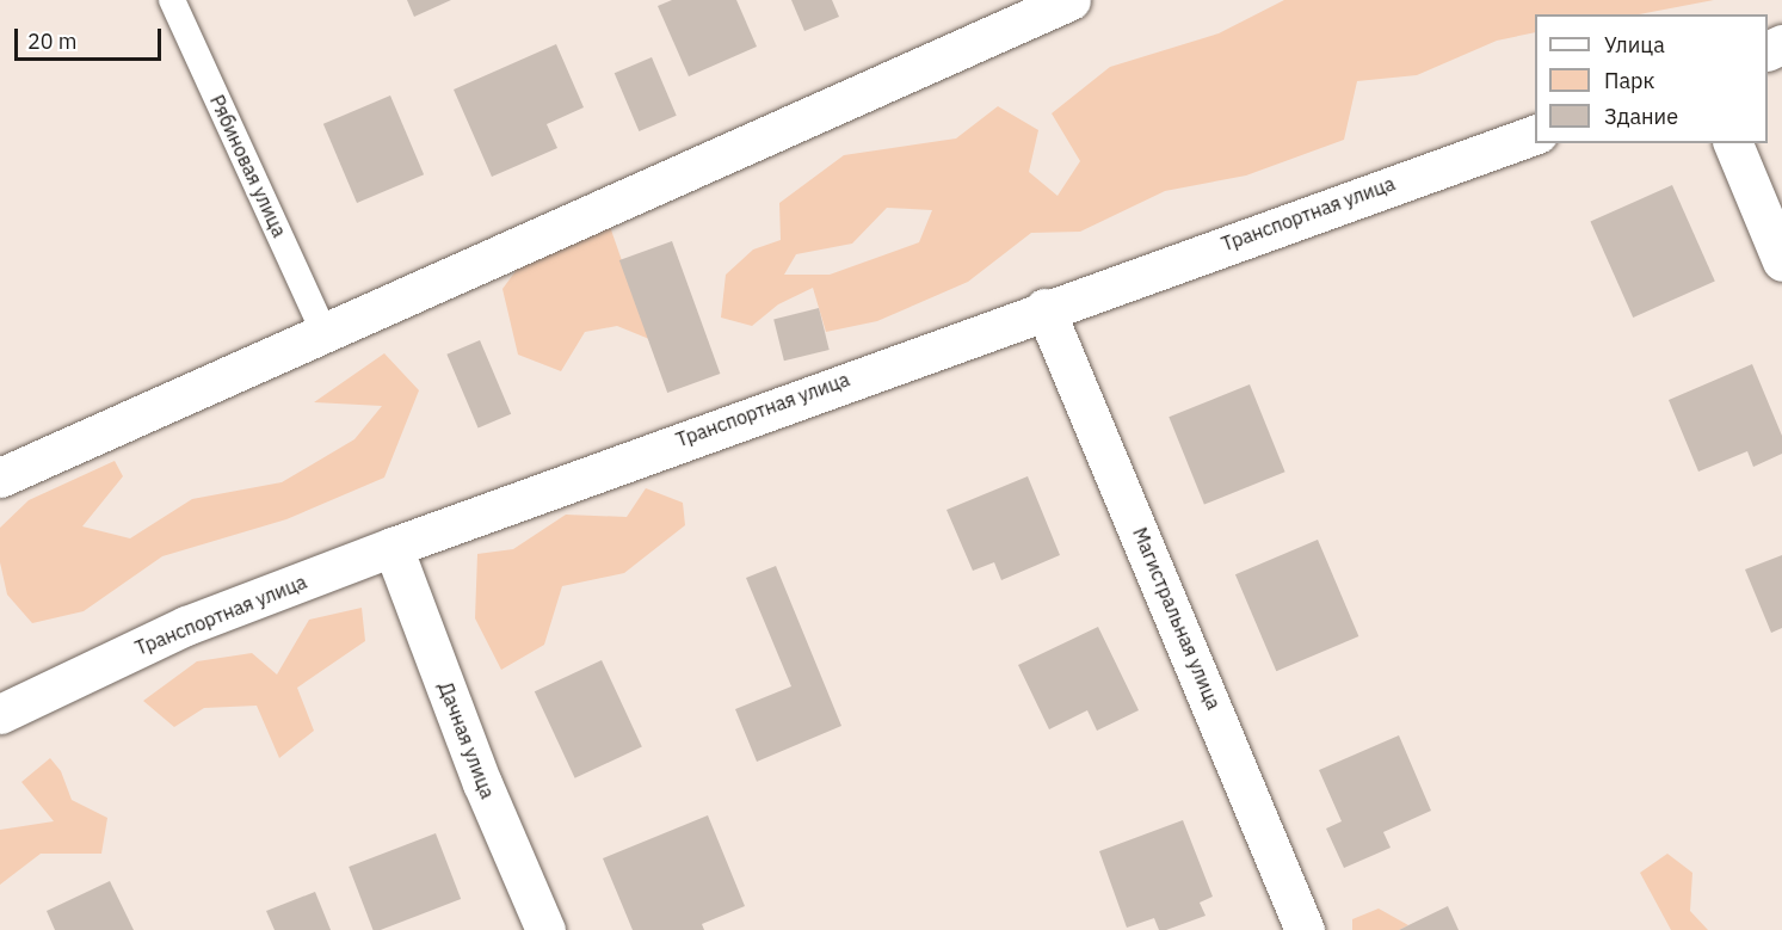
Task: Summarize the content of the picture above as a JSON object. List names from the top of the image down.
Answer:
{
  "streets": {
    "street": ["Транспортная улица", "Магистральная улица", "Дачная улица"],
    "lane": ["Рябиновая улица"]
  },
  "crossings": [
    ["Транспортная улица", "Магистральная улица"],
    ["Транспортная улица", "Дачная улица"]
  ],
  "legend": ["Улица", "Парк", "Здание"],
  "scale_bar": "20 m"
}
